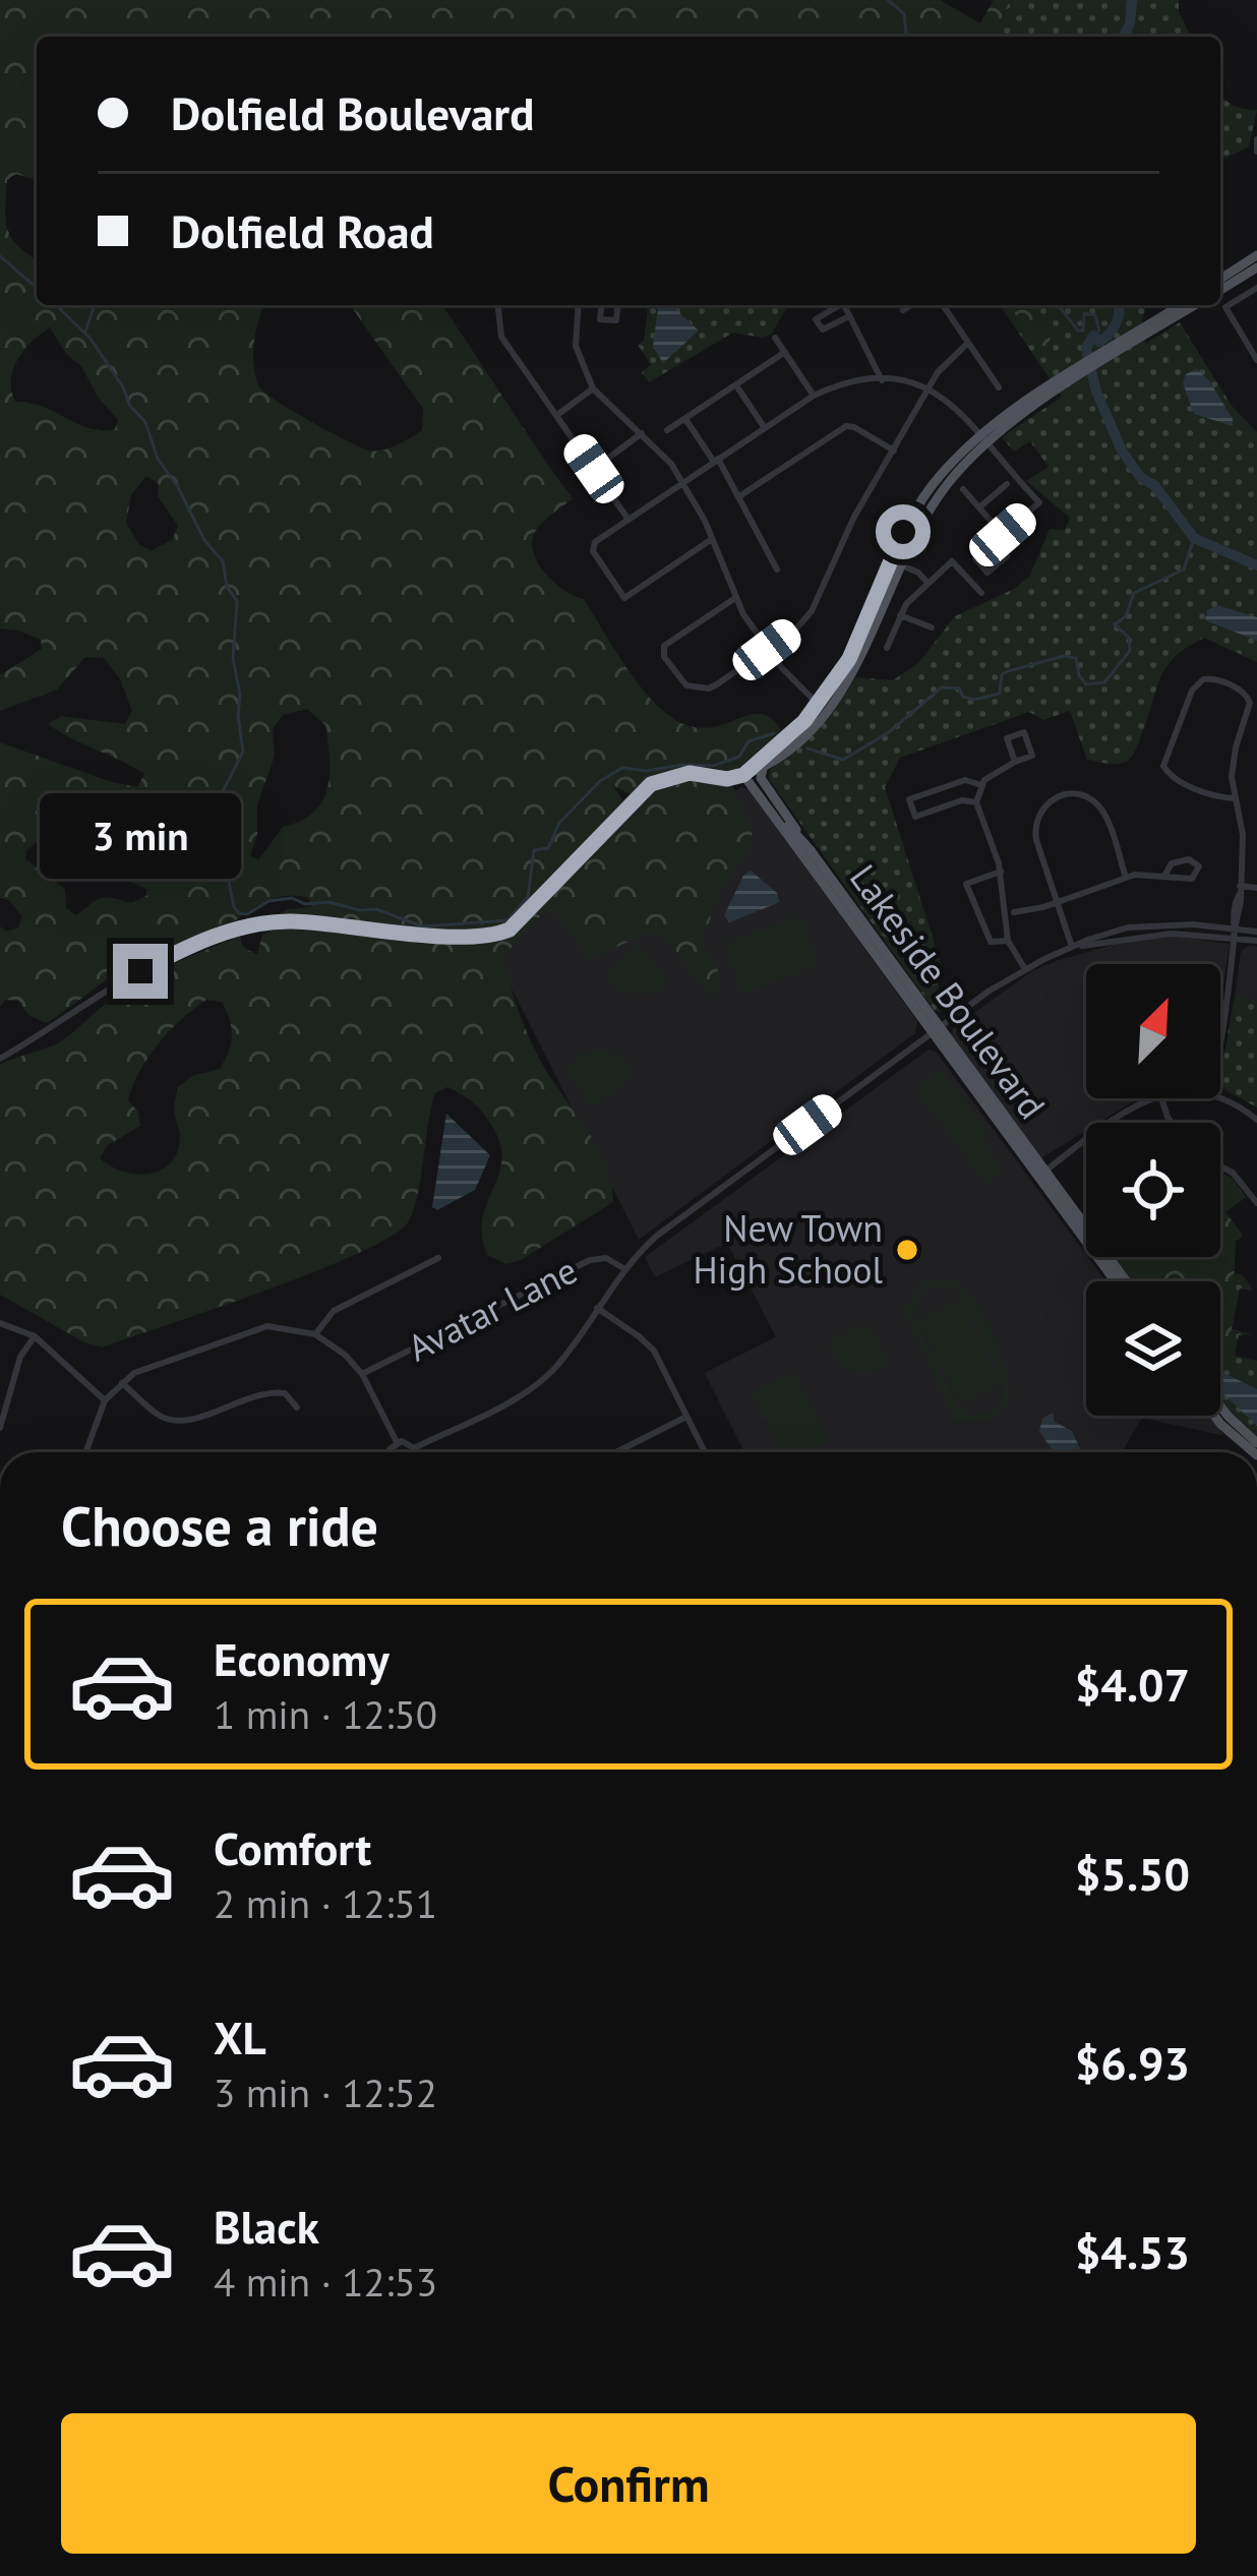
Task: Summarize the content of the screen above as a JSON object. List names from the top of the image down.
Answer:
{
  "streets": {
    "main road": ["Lakeside Boulevard"],
    "street": ["Avatar Lane"]
  },
  "places": ["New Town High School"],
  "north": "top right",
  "page": {
    "banner": ["Dolfield Boulevard", "Dolfield Road"],
    "bubble": "3 min",
    "heading": "Choose a ride",
    "list": [
      {
        "name": "Economy",
        "note": "1 min · 12:50",
        "value": "$4.07"
      },
      {
        "name": "Comfort",
        "note": "2 min · 12:51",
        "value": "$5.50"
      },
      {
        "name": "XL",
        "note": "3 min · 12:52",
        "value": "$6.93"
      },
      {
        "name": "Black",
        "note": "4 min · 12:53",
        "value": "$4.53"
      }
    ],
    "buttons": "Confirm"
  }
}
